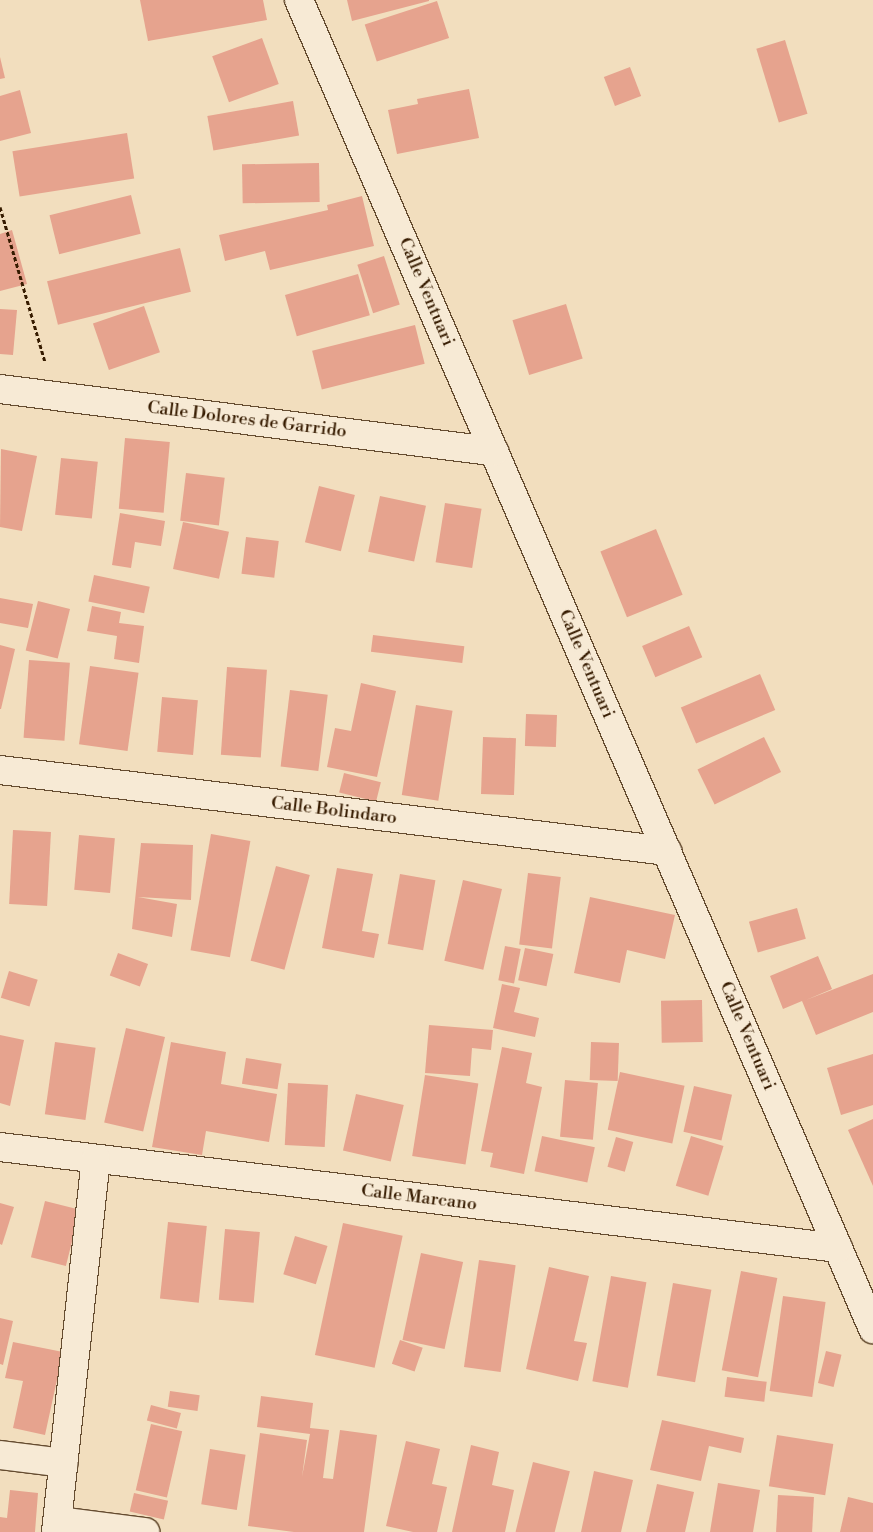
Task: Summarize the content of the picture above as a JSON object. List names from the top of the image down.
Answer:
{
  "streets": {
    "street": [
      "Calle Ventuari",
      "Calle Dolores de Garrido",
      "Calle Bolindaro",
      "Calle Marcano"
    ]
  },
  "crossings": [
    ["Calle Ventuari", "Calle Dolores de Garrido"],
    ["Calle Ventuari", "Calle Bolindaro"],
    ["Calle Ventuari", "Calle Marcano"]
  ]
}
